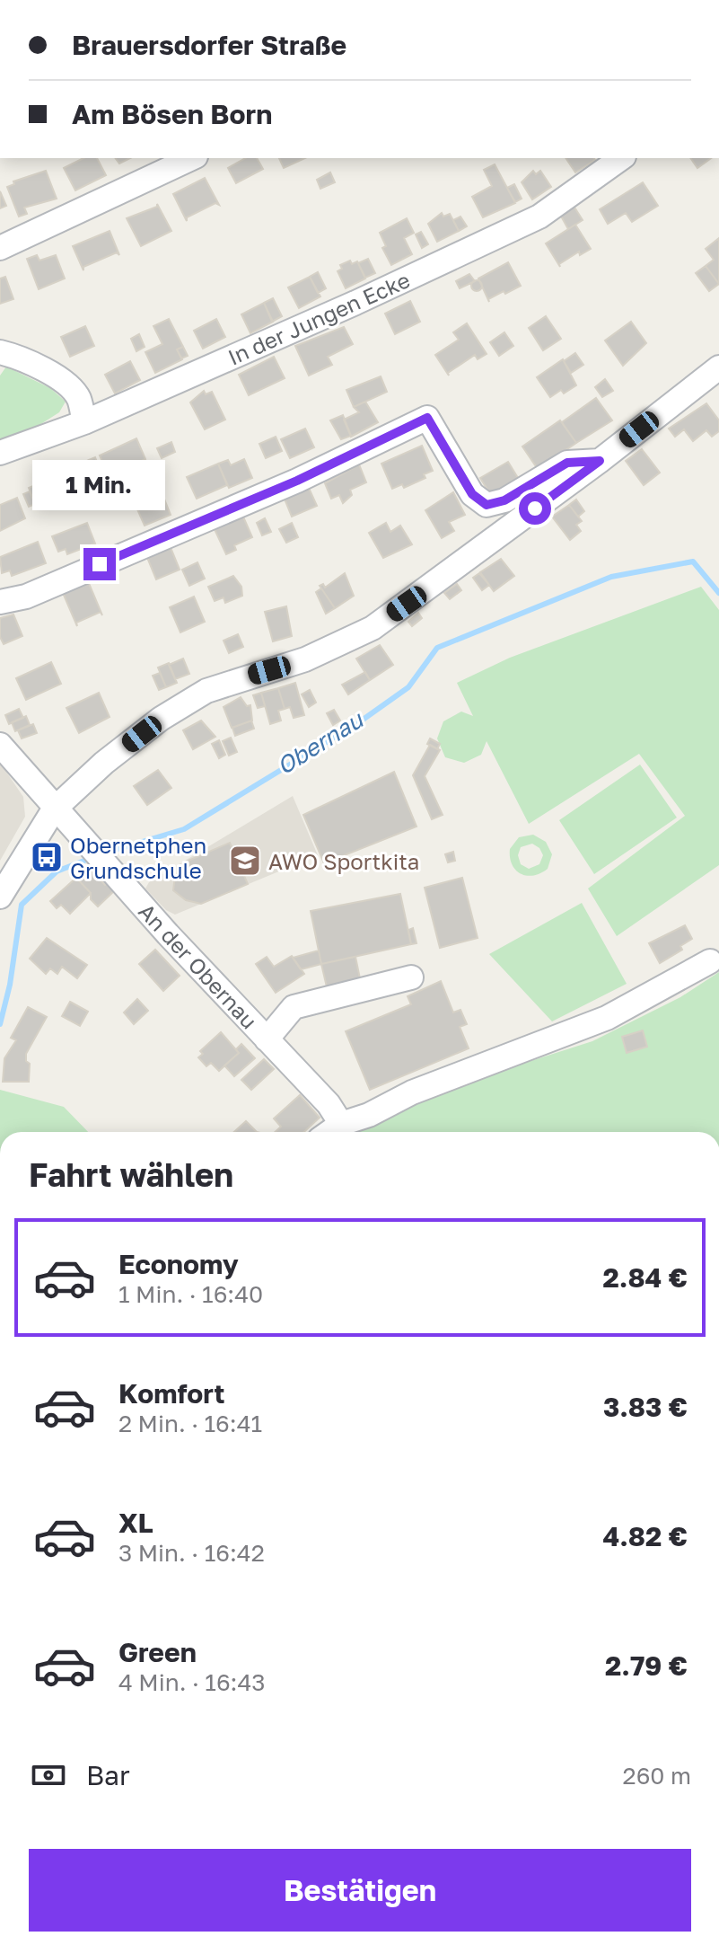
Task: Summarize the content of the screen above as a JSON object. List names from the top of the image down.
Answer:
{
  "streets": {
    "street": ["In der Jungen Ecke", "An der Obernau"]
  },
  "water": ["Obernau"],
  "places": {
    "bus stop": ["Obernetphen Grundschule"],
    "school or university": ["AWO Sportkita"]
  },
  "page": {
    "banner": ["Brauersdorfer Straße", "Am Bösen Born"],
    "bubble": "1 Min.",
    "heading": "Fahrt wählen",
    "list": [
      {
        "name": "Economy",
        "note": "1 Min. · 16:40",
        "value": "2.84 €"
      },
      {
        "name": "Komfort",
        "note": "2 Min. · 16:41",
        "value": "3.83 €"
      },
      {
        "name": "XL",
        "note": "3 Min. · 16:42",
        "value": "4.82 €"
      },
      {
        "name": "Green",
        "note": "4 Min. · 16:43",
        "value": "2.79 €"
      }
    ],
    "pay": ["Bar", "260 m"],
    "buttons": "Bestätigen"
  }
}
